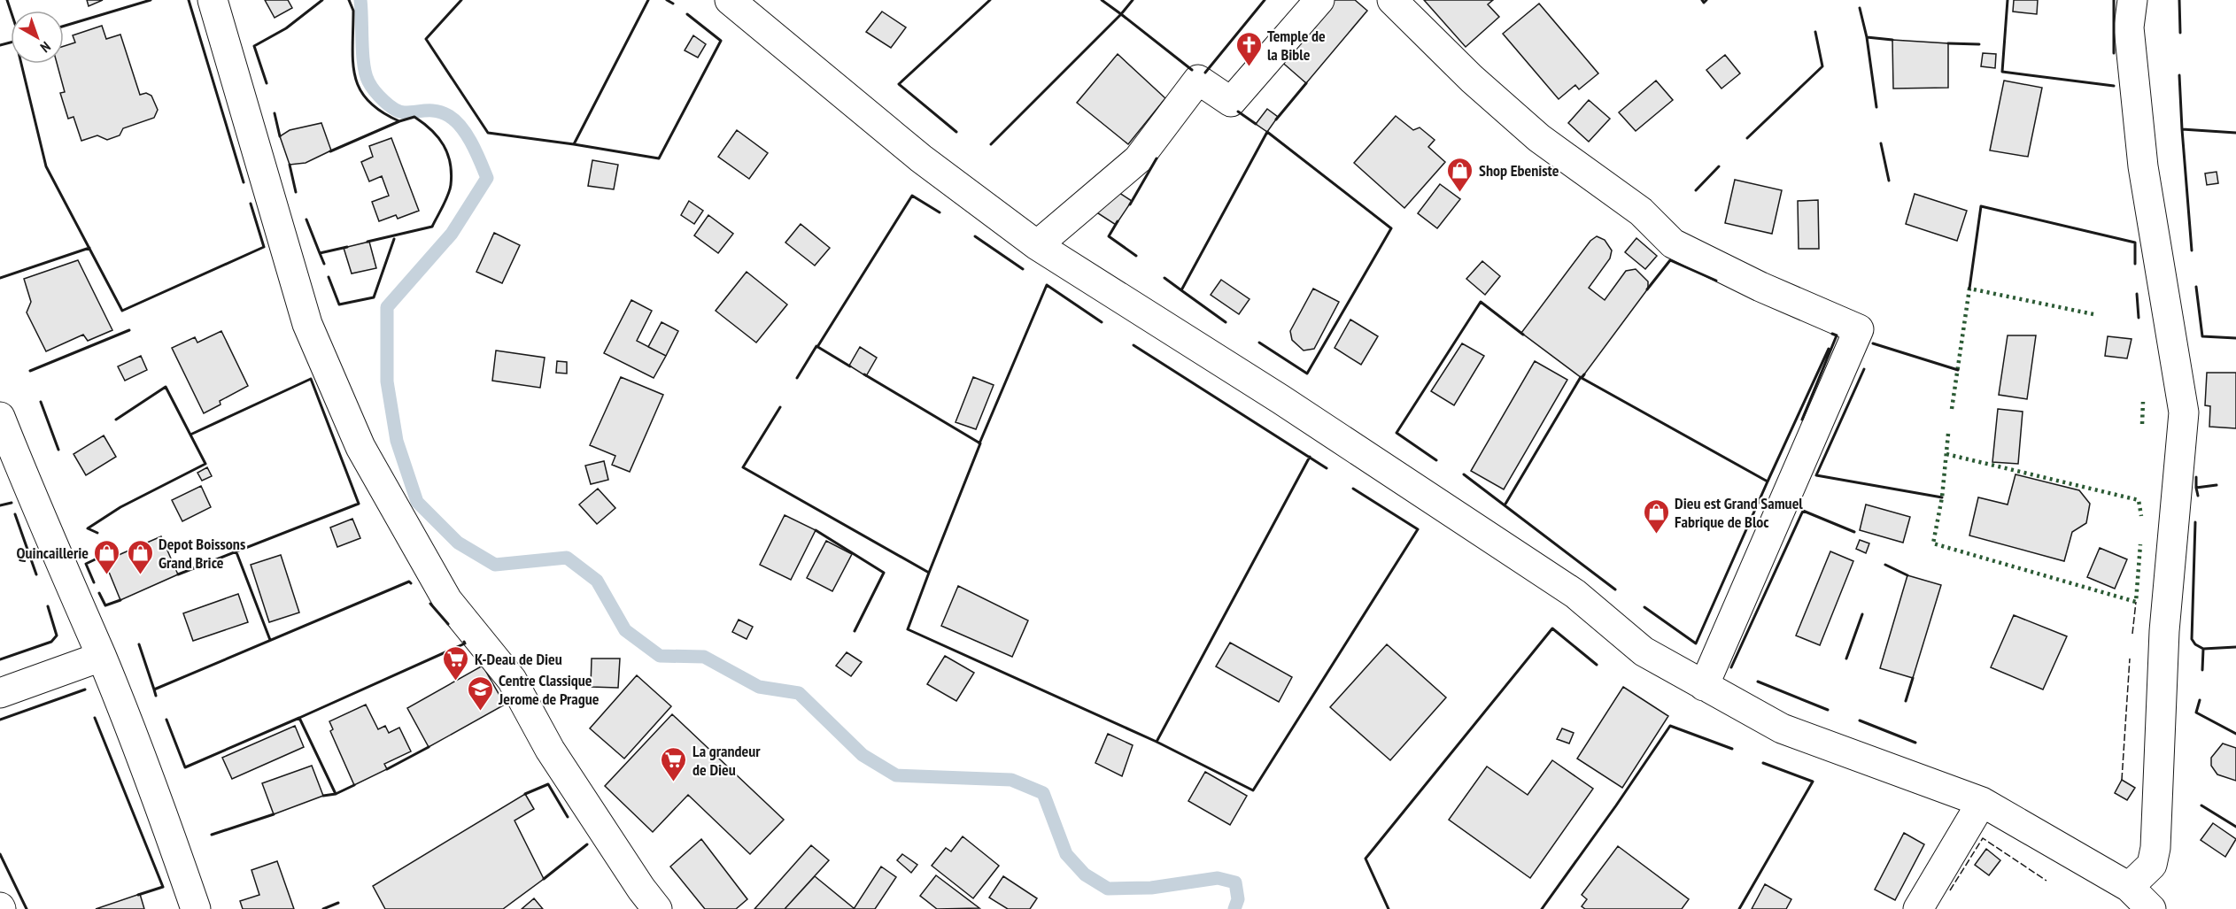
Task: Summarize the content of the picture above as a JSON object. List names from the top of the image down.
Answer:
{
  "places": {
    "church": ["Temple de la Bible"],
    "shop": [
      "Shop Ebeniste",
      "Dieu est Grand Samuel Fabrique de Bloc",
      "Quincaillerie",
      "Depot Boissons Grand Brice"
    ],
    "supermarket": ["K-Deau de Dieu", "La grandeur de Dieu"],
    "school or university": ["Centre Classique Jerome de Prague"]
  },
  "north": "bottom right"
}
